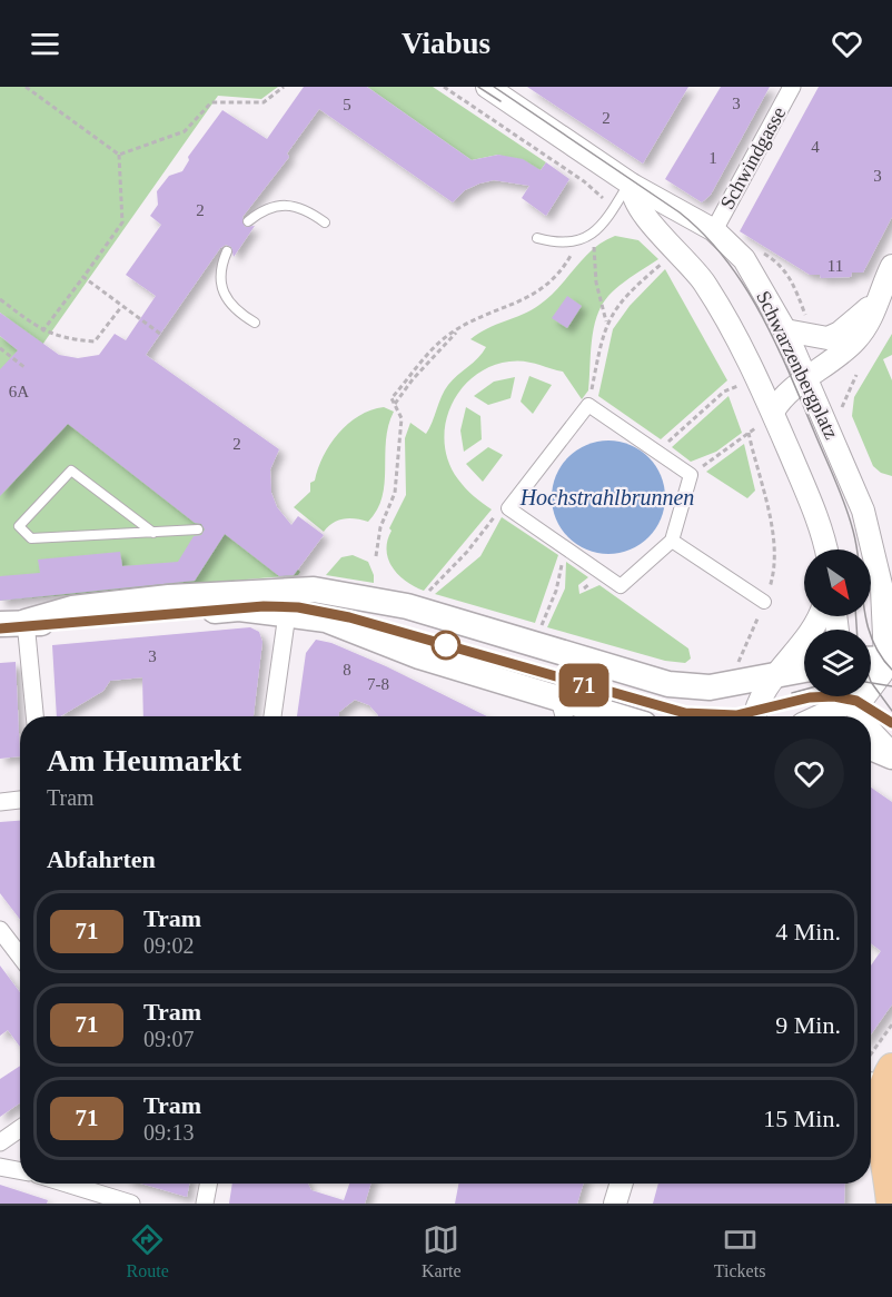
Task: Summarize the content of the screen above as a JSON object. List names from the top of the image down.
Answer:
{
  "streets": {
    "street": ["Schwindgasse", "Schwarzenbergplatz"]
  },
  "crossings": [
    ["Schwindgasse", "Schwarzenbergplatz"]
  ],
  "water": ["Hochstrahlbrunnen"],
  "lines": ["tram line 71"],
  "house_numbers": [
    "3",
    "5",
    "2",
    "4",
    "1",
    "3",
    "2",
    "11",
    "6A",
    "2",
    "3",
    "8",
    "7-8"
  ],
  "north": "bottom right",
  "page": {
    "header": "Viabus",
    "on_map": "71",
    "heading": [
      ["Am Heumarkt", "Tram"],
      "Abfahrten"
    ],
    "list": [
      {
        "mark": "71",
        "name": "Tram",
        "note": "09:02",
        "value": "4 Min."
      },
      {
        "mark": "71",
        "name": "Tram",
        "note": "09:07",
        "value": "9 Min."
      },
      {
        "mark": "71",
        "name": "Tram",
        "note": "09:13",
        "value": "15 Min."
      }
    ],
    "tabs": ["Route", "Karte", "Tickets"]
  }
}
